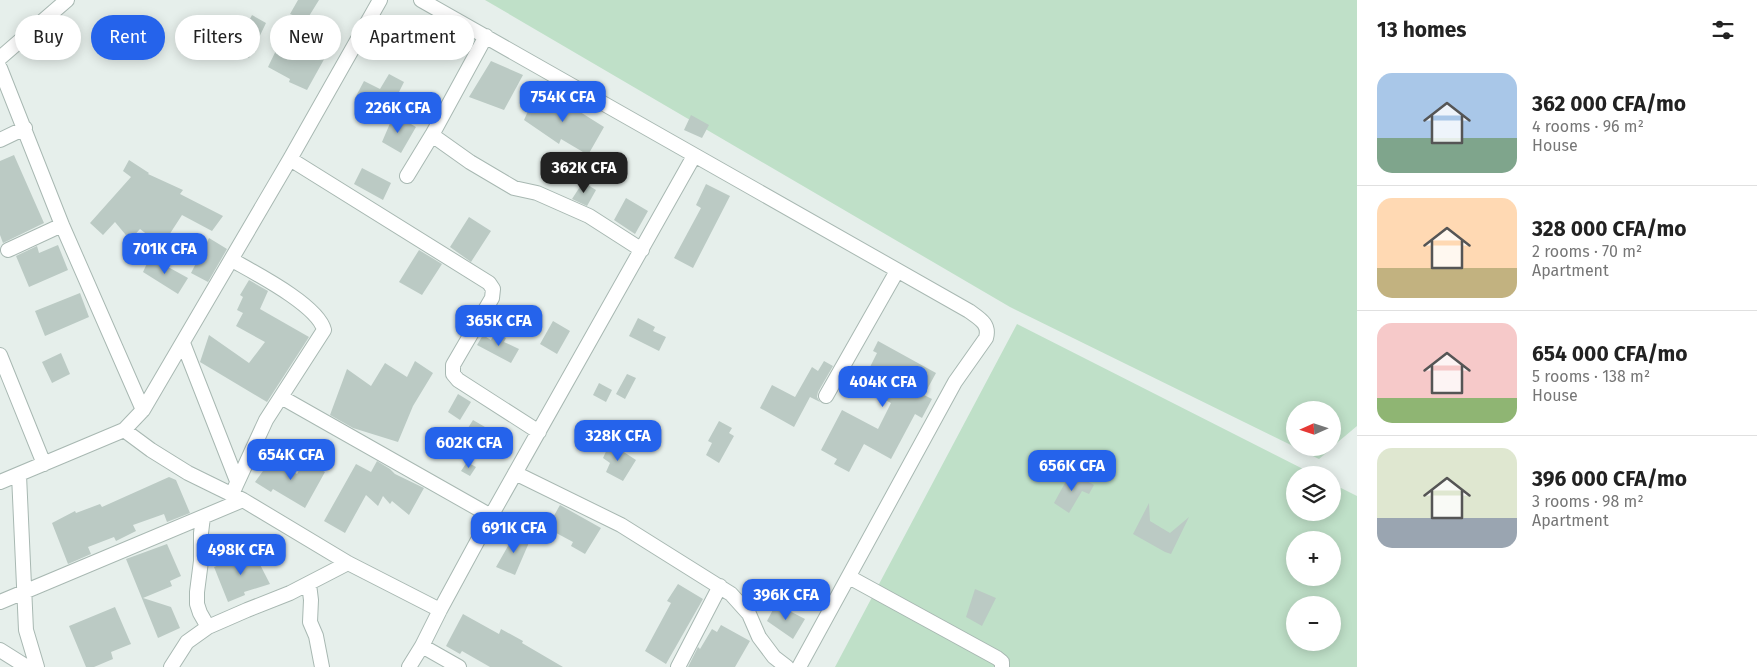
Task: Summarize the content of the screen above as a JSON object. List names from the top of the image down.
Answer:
{
  "north": "left",
  "page": {
    "heading": "13 homes",
    "chip": [
      "Buy",
      "Rent",
      "Filters",
      "New",
      "Apartment"
    ],
    "list": [
      {
        "name": "362 000 CFA/mo",
        "note": "4 rooms · 96 m² · House"
      },
      {
        "name": "328 000 CFA/mo",
        "note": "2 rooms · 70 m² · Apartment"
      },
      {
        "name": "654 000 CFA/mo",
        "note": "5 rooms · 138 m² · House"
      },
      {
        "name": "396 000 CFA/mo",
        "note": "3 rooms · 98 m² · Apartment"
      }
    ],
    "price": [
      "754K CFA",
      "226K CFA",
      "362K CFA",
      "701K CFA",
      "365K CFA",
      "404K CFA",
      "328K CFA",
      "602K CFA",
      "654K CFA",
      "656K CFA",
      "691K CFA",
      "498K CFA",
      "396K CFA"
    ],
    "map_buttons": ["+", "−"]
  }
}
